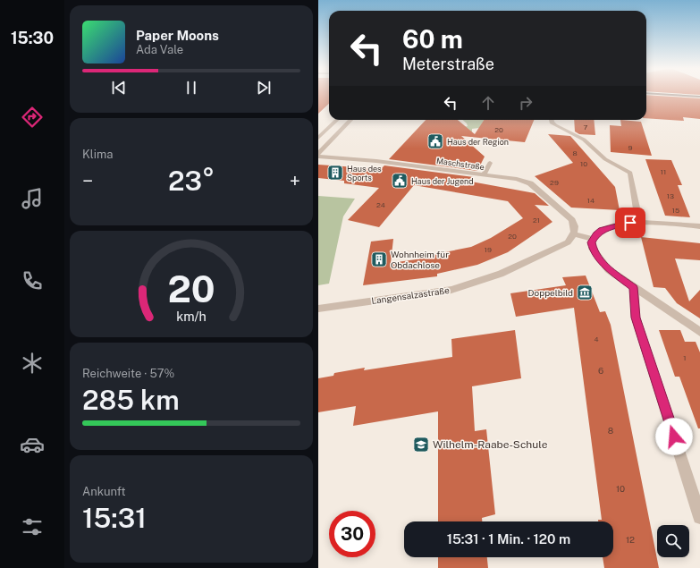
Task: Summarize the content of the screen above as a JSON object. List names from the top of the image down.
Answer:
{
  "streets": {
    "street": ["Maschstraße", "Langensalzastraße"]
  },
  "crossings": [
    ["Maschstraße", "Langensalzastraße"]
  ],
  "places": {
    "public building": ["Haus der Region", "Haus der Jugend"],
    "building": ["Haus des Sports", "Wohnheim für Obdachlose"],
    "museum": ["Doppelbild"],
    "school or university": ["Wilhelm-Raabe-Schule"]
  },
  "house_numbers": [
    "7",
    "20",
    "9",
    "8",
    "10",
    "11",
    "29",
    "13",
    "14",
    "24",
    "15",
    "21",
    "20",
    "19",
    "4",
    "1",
    "6",
    "8",
    "10",
    "12"
  ],
  "page": {
    "tabs": "15:30",
    "turn": ["60 m", "Meterstraße"],
    "song": ["Paper Moons", "Ada Vale"],
    "tile": [
      "Klima",
      ["Reichweite · 57%", "285 km"],
      ["Ankunft", "15:31"]
    ],
    "heat": ["−", "23°", "+"],
    "limit": "30",
    "trip": "15:31 · 1 Min. · 120 m",
    "gauge": ["20", "km/h"]
  }
}
